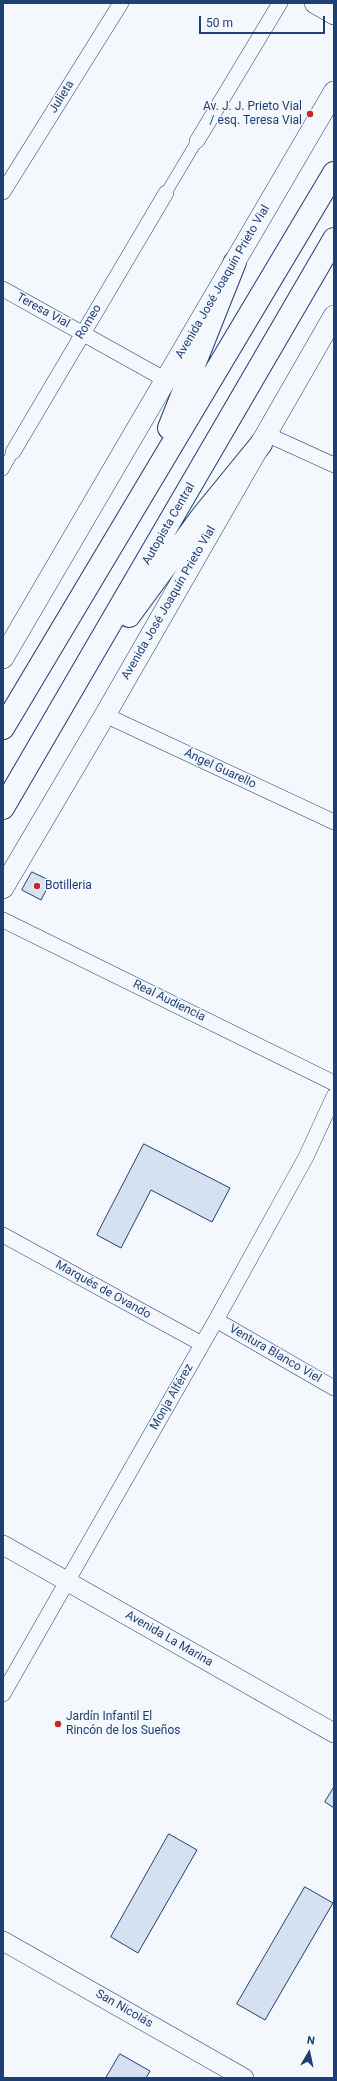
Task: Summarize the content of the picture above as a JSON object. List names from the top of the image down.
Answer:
{
  "streets": {
    "highway": ["Autopista Central"],
    "main road": ["Avenida José Joaquín Prieto Vial"],
    "street": [
      "Julieta",
      "Teresa Vial",
      "Romeo",
      "Ángel Guarello",
      "Real Audiencia",
      "Marqués de Ovando",
      "Ventura Blanco Viel",
      "Monja Alférez",
      "Avenida La Marina",
      "San Nicolás"
    ]
  },
  "crossings": [
    ["Avenida José Joaquín Prieto Vial", "Teresa Vial"],
    ["Avenida José Joaquín Prieto Vial", "Ángel Guarello"],
    ["Teresa Vial", "Romeo"],
    ["Marqués de Ovando", "Monja Alférez"],
    ["Ventura Blanco Viel", "Monja Alférez"],
    ["Monja Alférez", "Avenida La Marina"]
  ],
  "places": ["Av. J. J. Prieto Vial / esq. Teresa Vial", "Botilleria", "Jardín Infantil El Rincón de los Sueños"],
  "scale_bar": "50 m",
  "north": "top"
}
